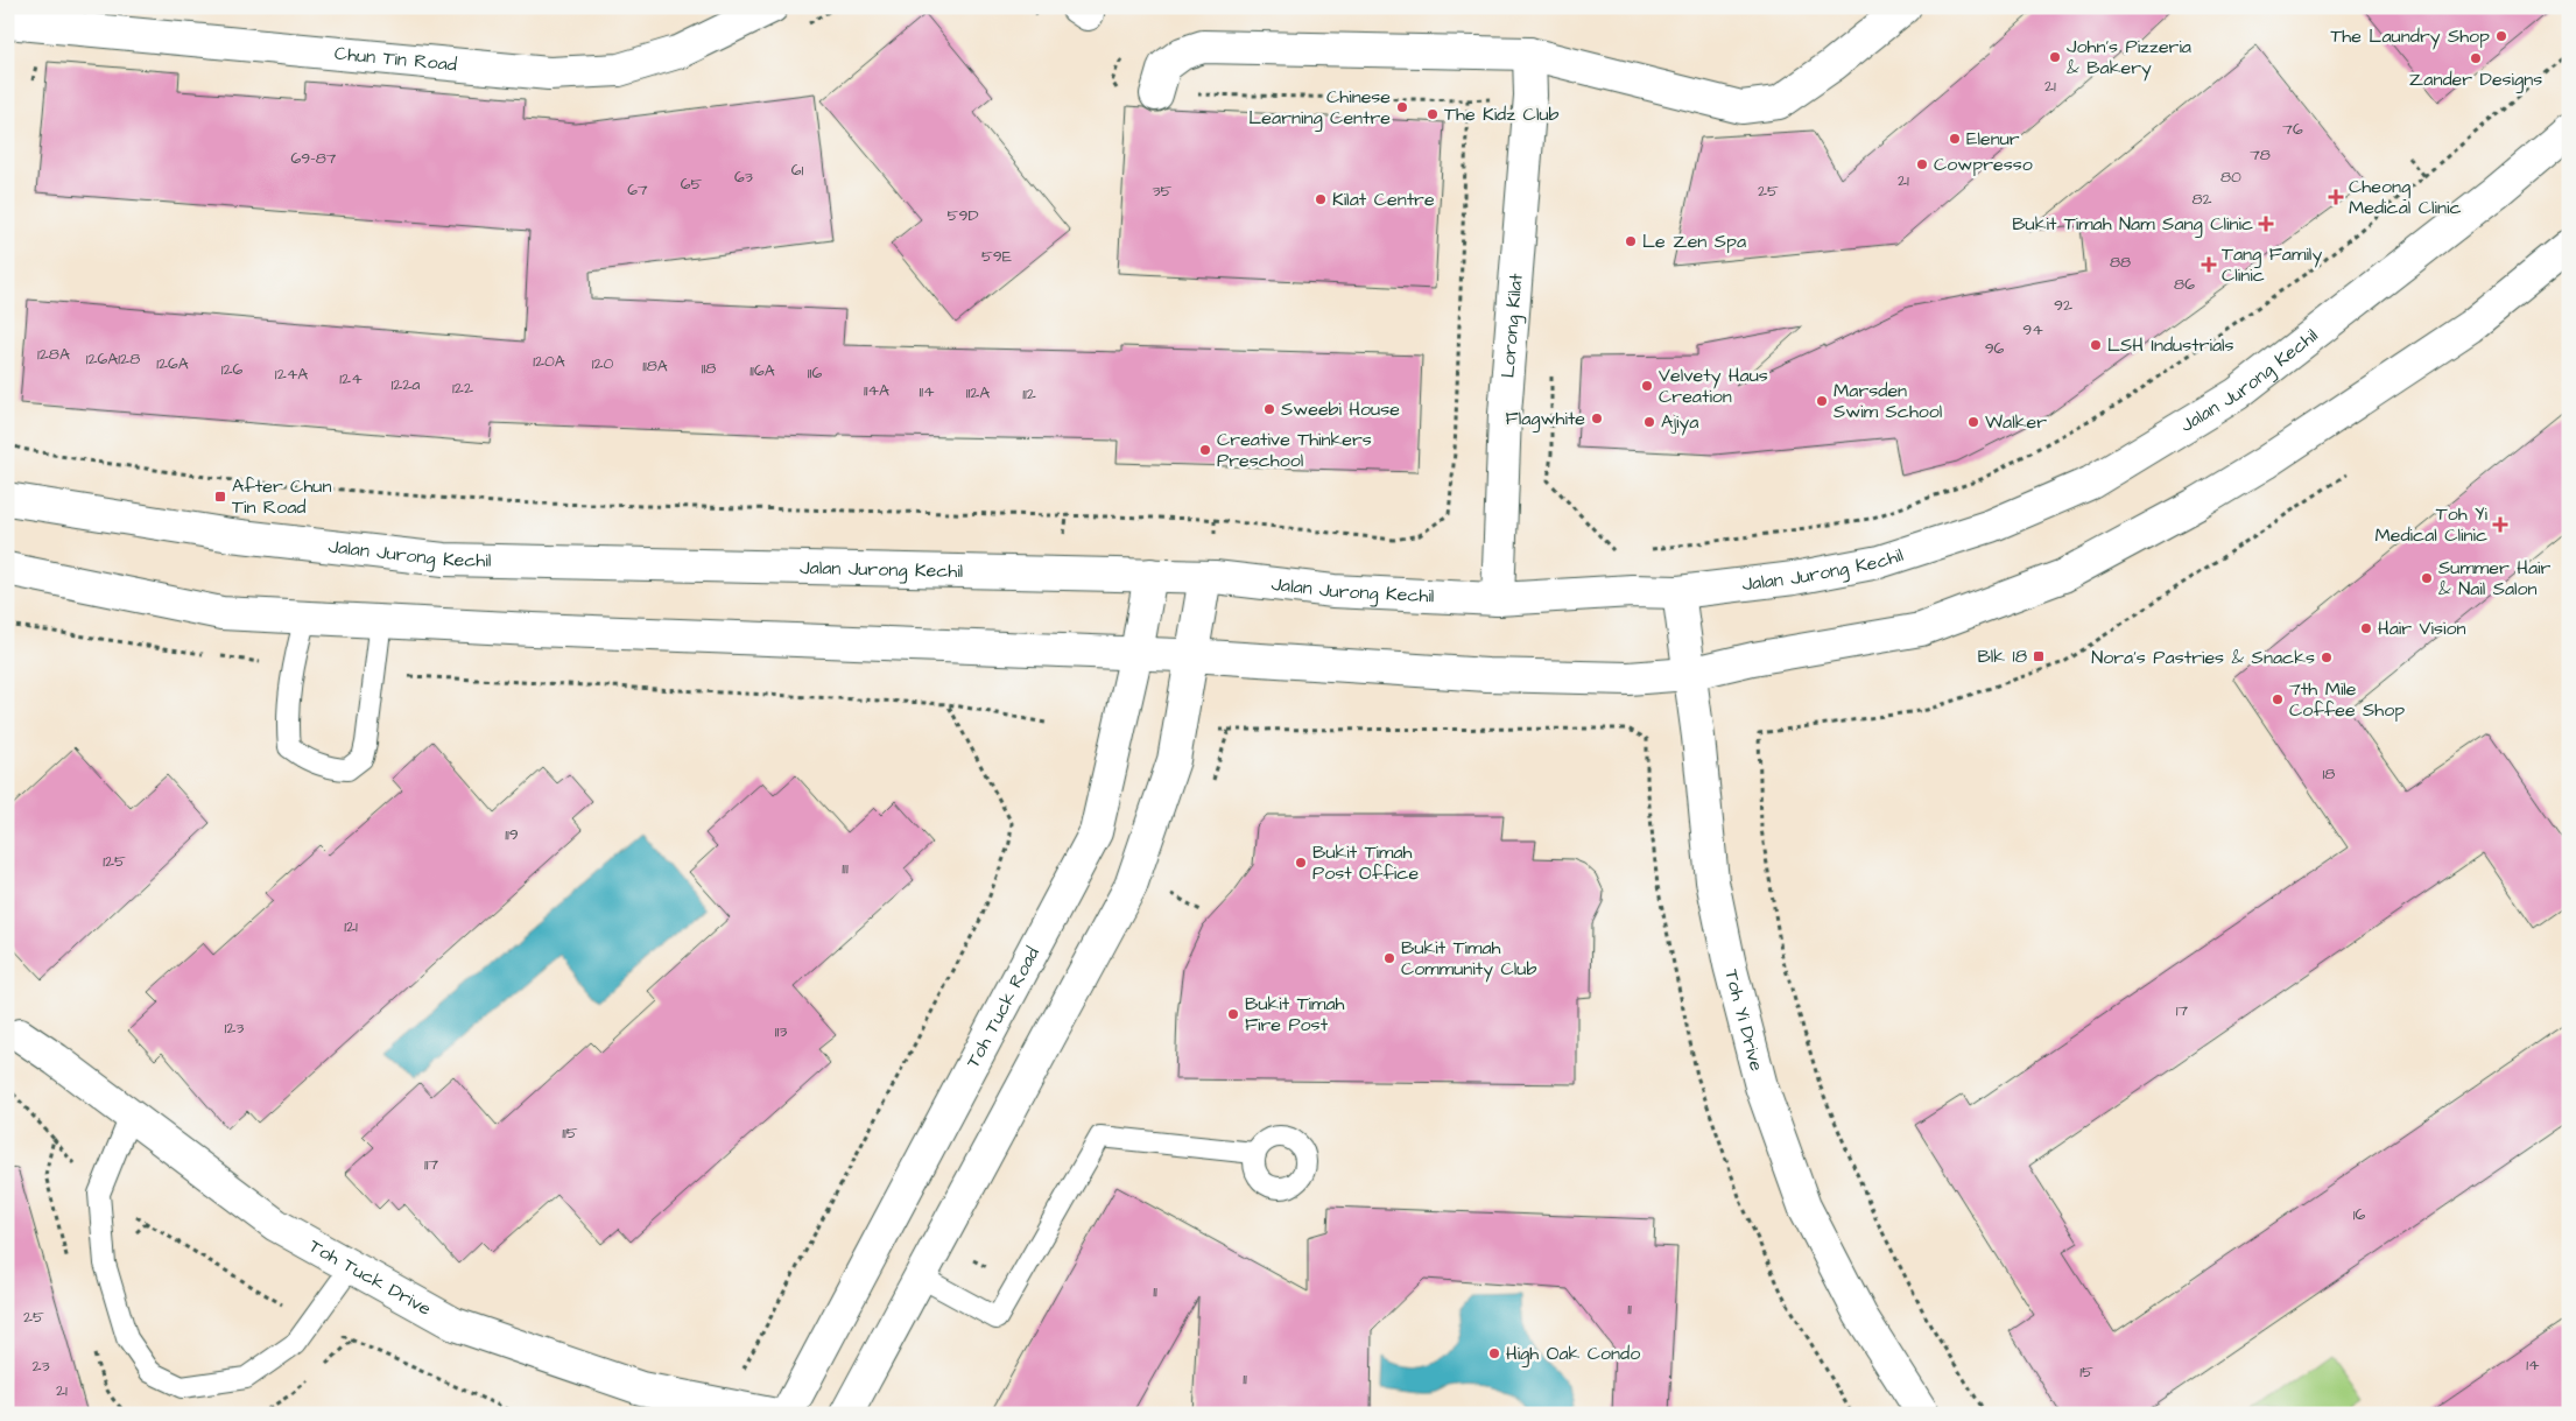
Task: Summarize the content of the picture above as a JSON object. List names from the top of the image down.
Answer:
{
  "streets": {
    "street": [
      "Chun Tin Road",
      "Lorong Kilat",
      "Jalan Jurong Kechil",
      "Toh Tuck Road",
      "Toh Yi Drive",
      "Toh Tuck Drive"
    ]
  },
  "crossings": [
    ["Lorong Kilat", "Jalan Jurong Kechil"],
    ["Jalan Jurong Kechil", "Toh Tuck Road"],
    ["Jalan Jurong Kechil", "Toh Yi Drive"]
  ],
  "places": {
    "other": [
      "The Laundry Shop",
      "John’s Pizzeria & Bakery",
      "Zander Designs",
      "Chinese Learning Centre",
      "The Kidz Club",
      "Elenur",
      "Cowpresso",
      "Kilat Centre",
      "Le Zen Spa",
      "LSH Industrials",
      "Velvety Haus Creation",
      "Marsden Swim School",
      "Sweebi House",
      "Flagwhite",
      "Ajiya",
      "Walker",
      "Creative Thinkers Preschool",
      "Summer Hair & Nail Salon",
      "Hair Vision",
      "Nora's Pastries & Snacks",
      "7th Mile Coffee Shop",
      "Bukit Timah Post Office",
      "Bukit Timah Community Club",
      "Bukit Timah Fire Post",
      "High Oak Condo"
    ],
    "health": [
      "Cheong Medical Clinic",
      "Bukit Timah Nam Sang Clinic",
      "Tang Family Clinic",
      "Toh Yi Medical Clinic"
    ],
    "transit": ["After Chun Tin Road", "Blk 18"]
  },
  "house_numbers": [
    "21",
    "76",
    "78",
    "69-87",
    "61",
    "63",
    "80",
    "21",
    "65",
    "67",
    "35",
    "25",
    "82",
    "59D",
    "59E",
    "88",
    "86",
    "92",
    "94",
    "96",
    "128A",
    "126A128",
    "120A",
    "126A",
    "120",
    "118A",
    "118",
    "126",
    "116A",
    "116",
    "124A",
    "124",
    "122a",
    "122",
    "114A",
    "114",
    "112A",
    "112",
    "18",
    "119",
    "125",
    "111",
    "121",
    "17",
    "123",
    "113",
    "115",
    "117",
    "16",
    "11",
    "11",
    "25",
    "14",
    "23",
    "15",
    "11",
    "21"
  ]
}
